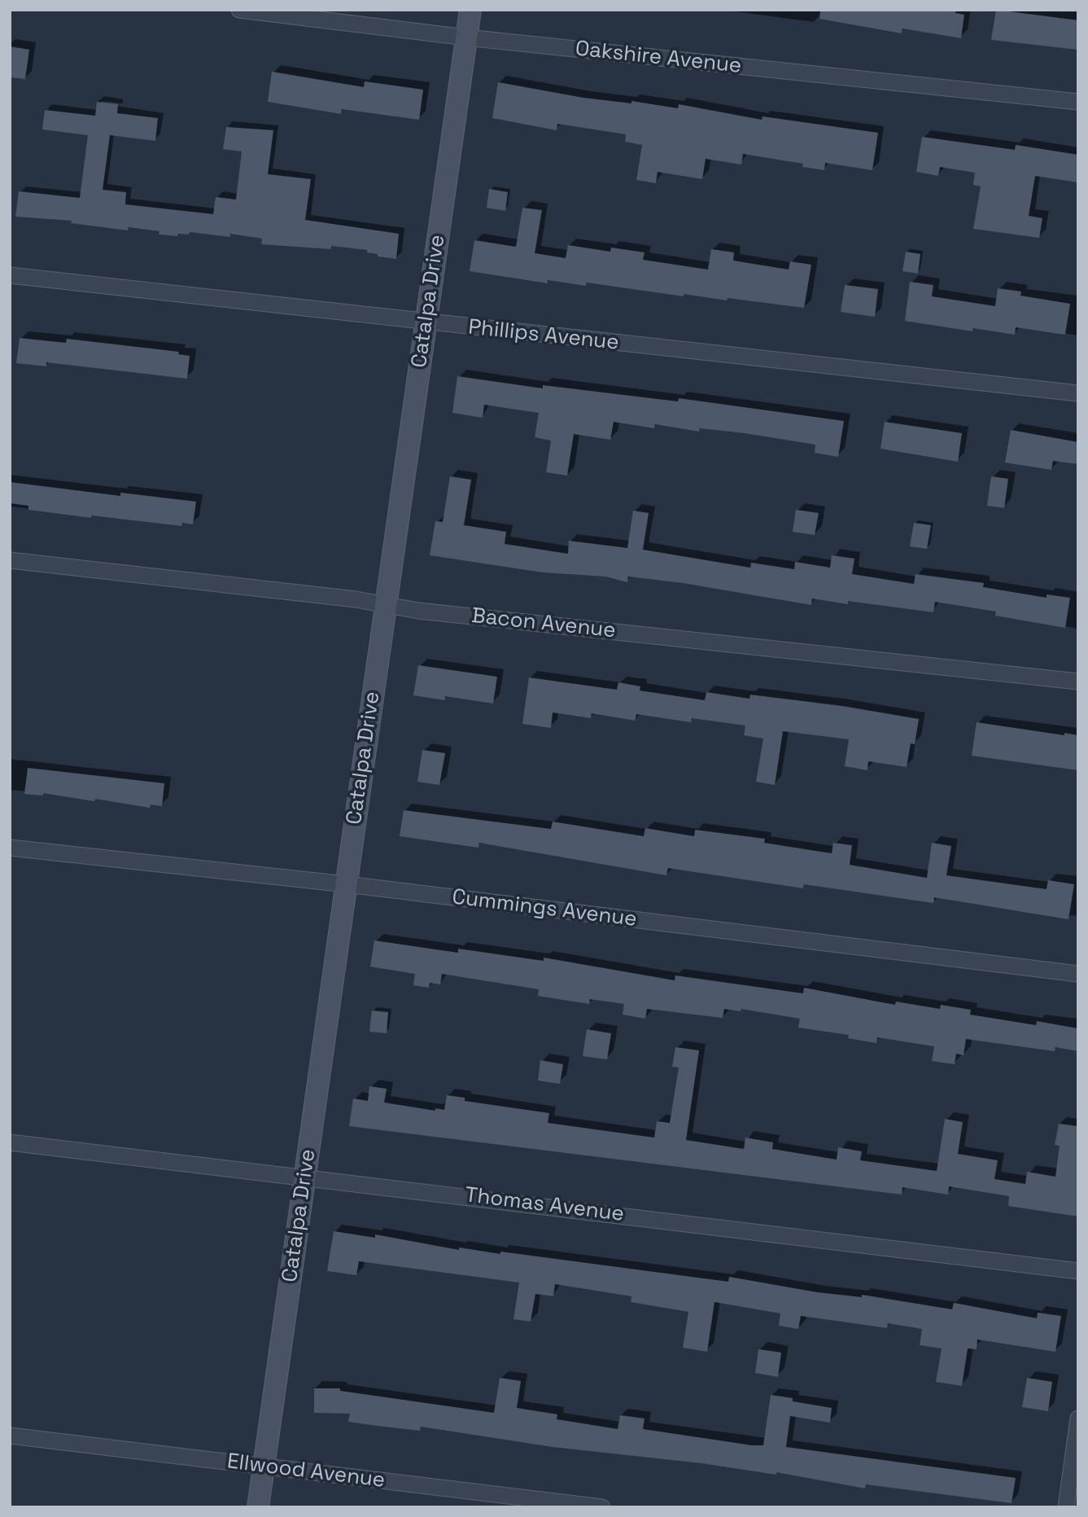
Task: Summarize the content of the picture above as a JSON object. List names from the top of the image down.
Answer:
{
  "streets": {
    "street": [
      "Oakshire Avenue",
      "Catalpa Drive",
      "Phillips Avenue",
      "Bacon Avenue",
      "Cummings Avenue",
      "Thomas Avenue",
      "Ellwood Avenue"
    ]
  },
  "crossings": [
    ["Oakshire Avenue", "Catalpa Drive"],
    ["Catalpa Drive", "Phillips Avenue"],
    ["Catalpa Drive", "Bacon Avenue"],
    ["Catalpa Drive", "Cummings Avenue"],
    ["Catalpa Drive", "Thomas Avenue"],
    ["Catalpa Drive", "Ellwood Avenue"]
  ]
}
